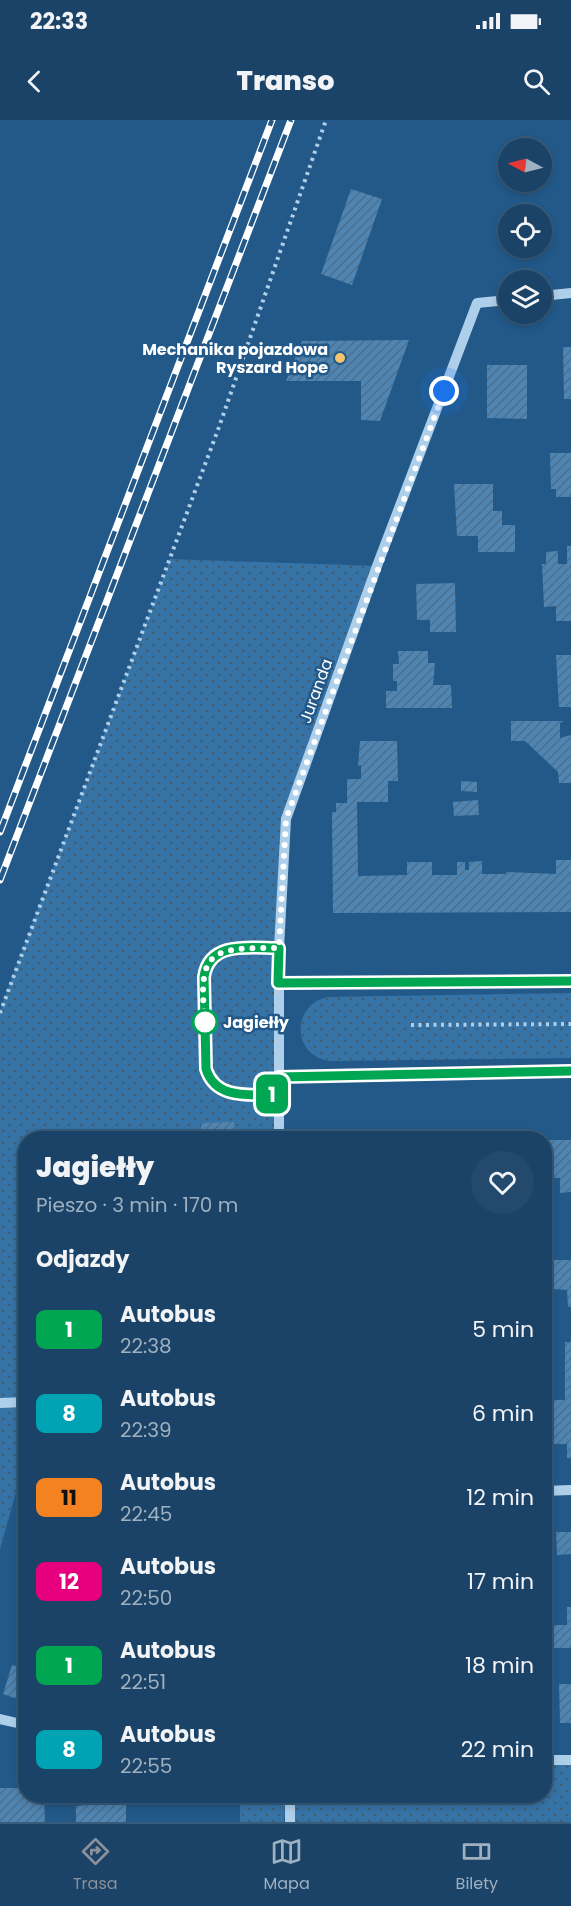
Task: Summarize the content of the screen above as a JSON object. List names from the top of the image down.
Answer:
{
  "streets": {
    "street": ["Juranda"]
  },
  "places": ["Mechanika pojazdowa Ryszard Hope", "Jagiełły"],
  "lines": ["bus line 1"],
  "north": "left",
  "page": {
    "status": "22:33",
    "header": "Transo",
    "on_map": "1",
    "heading": [
      ["Jagiełły", "Pieszo · 3 min · 170 m"],
      "Odjazdy"
    ],
    "list": [
      {
        "mark": "1",
        "name": "Autobus",
        "note": "22:38",
        "value": "5 min"
      },
      {
        "mark": "8",
        "name": "Autobus",
        "note": "22:39",
        "value": "6 min"
      },
      {
        "mark": "11",
        "name": "Autobus",
        "note": "22:45",
        "value": "12 min"
      },
      {
        "mark": "12",
        "name": "Autobus",
        "note": "22:50",
        "value": "17 min"
      },
      {
        "mark": "1",
        "name": "Autobus",
        "note": "22:51",
        "value": "18 min"
      },
      {
        "mark": "8",
        "name": "Autobus",
        "note": "22:55",
        "value": "22 min"
      }
    ],
    "tabs": ["Trasa", "Mapa", "Bilety"]
  }
}
